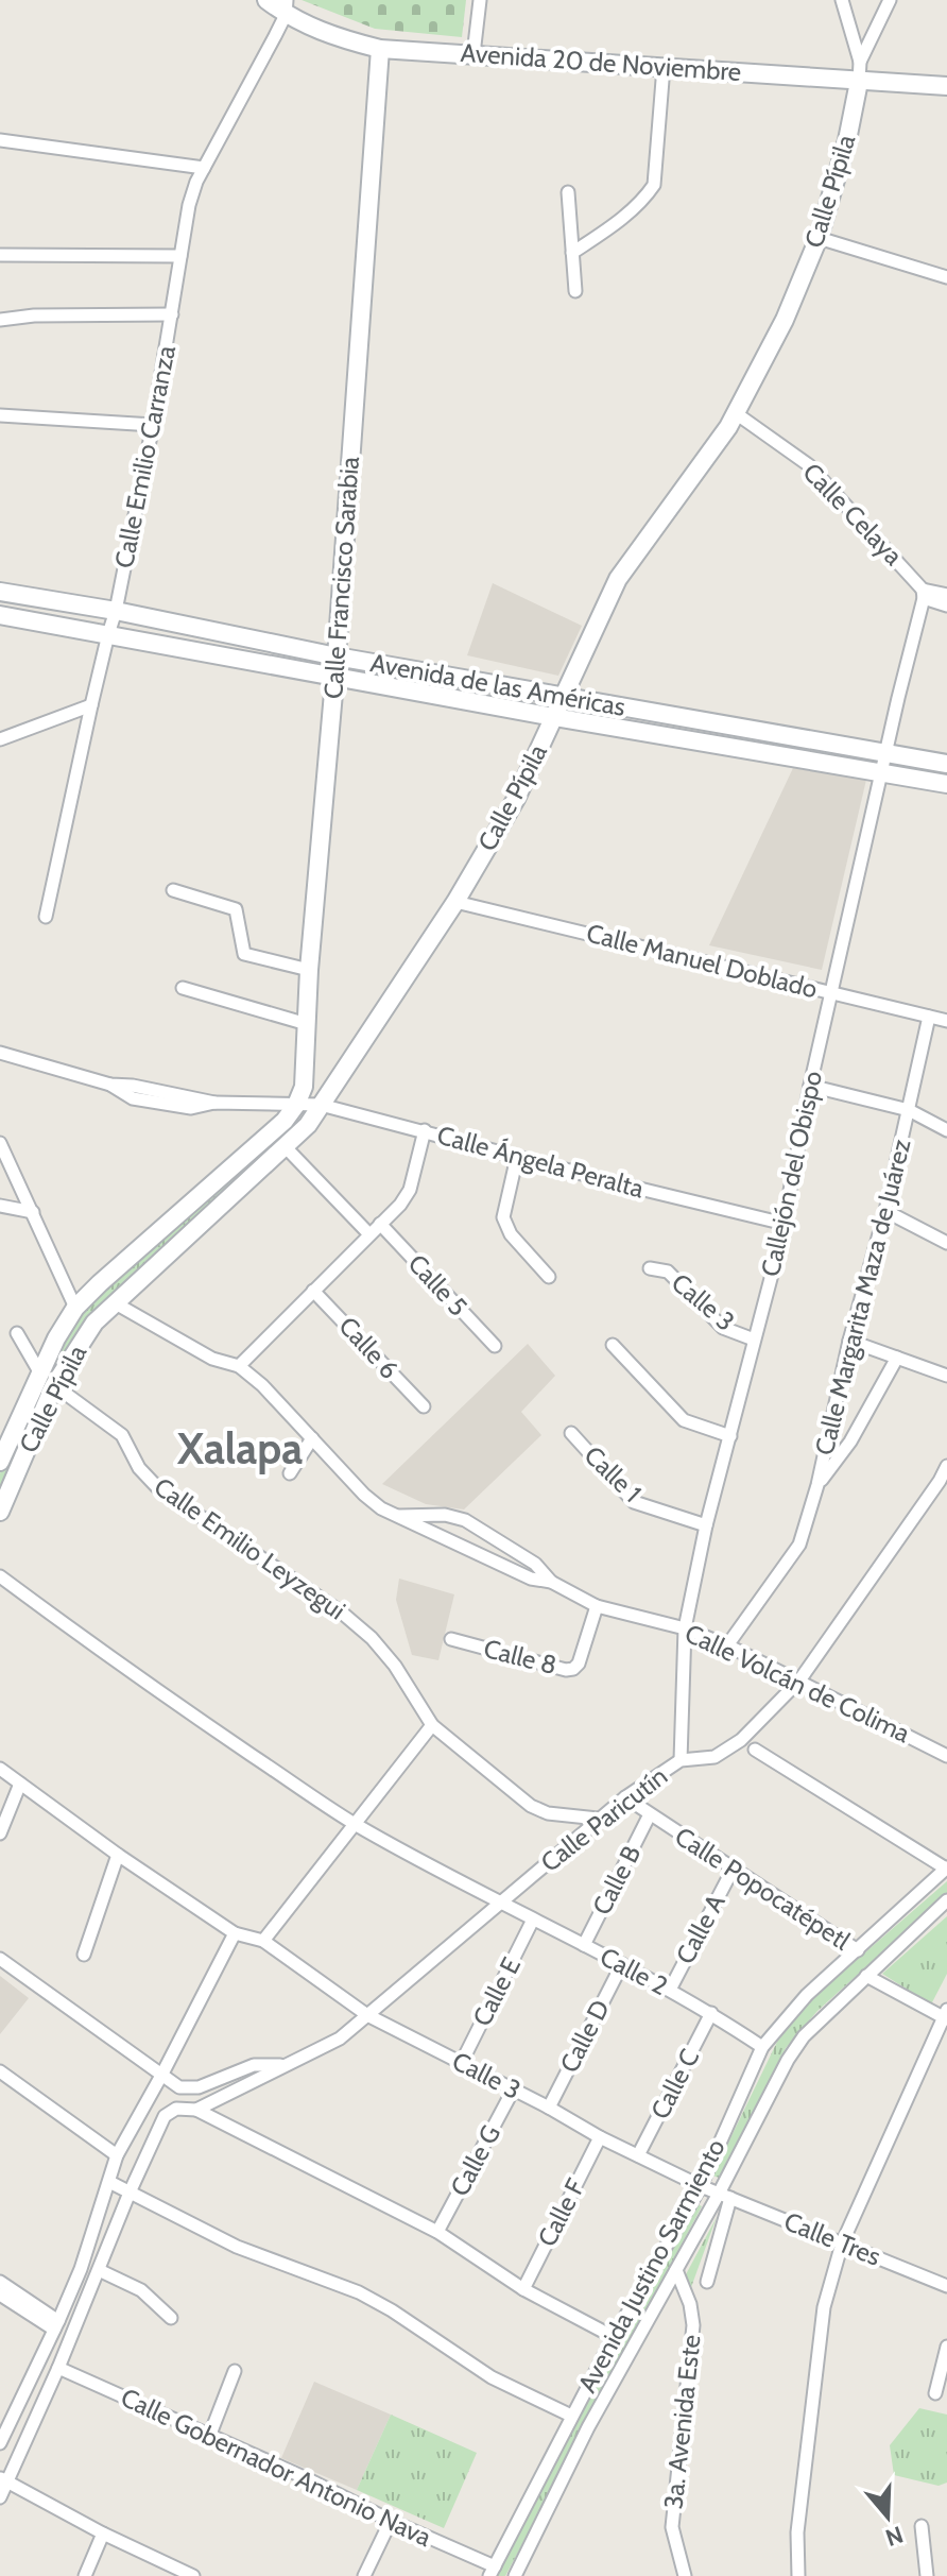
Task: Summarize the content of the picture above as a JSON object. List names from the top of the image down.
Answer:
{
  "streets": {
    "main road": [
      "Avenida 20 de Noviembre",
      "Calle Pípila",
      "Calle Francisco Sarabia",
      "Avenida de las Américas"
    ],
    "street": [
      "Calle Emilio Carranza",
      "Calle Celaya",
      "Calle Manuel Doblado",
      "Calle Ángela Peralta",
      "Callejón del Obispo",
      "Calle 5",
      "Calle Margarita Maza de Juárez",
      "Calle 3",
      "Calle 6",
      "Calle 1",
      "Calle Emilio Leyzegui",
      "Calle 8",
      "Calle Volcán de Colima",
      "Calle Paricutín",
      "Calle B",
      "Calle Popocatépetl",
      "Calle A",
      "Calle 2",
      "Calle E",
      "Calle D",
      "Calle C",
      "Calle G",
      "Calle F",
      "Calle Tres",
      "Avenida Justino Sarmiento",
      "3a. Avenida Este",
      "Calle Gobernador Antonio Nava"
    ]
  },
  "crossings": [
    ["Avenida 20 de Noviembre", "Calle Pípila"],
    ["Avenida 20 de Noviembre", "Calle Emilio Carranza"],
    ["Avenida 20 de Noviembre", "Calle Francisco Sarabia"],
    ["Calle Pípila", "Calle Celaya"],
    ["Calle Pípila", "Calle Francisco Sarabia"],
    ["Calle Pípila", "Avenida de las Américas"],
    ["Calle Pípila", "Calle Manuel Doblado"],
    ["Calle Pípila", "Calle Ángela Peralta"],
    ["Calle Pípila", "Calle Emilio Leyzegui"],
    ["Calle Pípila", "Calle Volcán de Colima"],
    ["Calle Emilio Carranza", "Avenida de las Américas"],
    ["Calle Celaya", "Callejón del Obispo"],
    ["Calle Francisco Sarabia", "Avenida de las Américas"],
    ["Calle Francisco Sarabia", "Calle Ángela Peralta"],
    ["Avenida de las Américas", "Callejón del Obispo"],
    ["Calle Manuel Doblado", "Callejón del Obispo"],
    ["Calle Manuel Doblado", "Calle Margarita Maza de Juárez"],
    ["Calle Ángela Peralta", "Callejón del Obispo"],
    ["Callejón del Obispo", "Calle Margarita Maza de Juárez"],
    ["Callejón del Obispo", "Calle 3"],
    ["Callejón del Obispo", "Calle 1"],
    ["Callejón del Obispo", "Calle Volcán de Colima"],
    ["Callejón del Obispo", "Calle Paricutín"],
    ["Calle Margarita Maza de Juárez", "Calle Volcán de Colima"],
    ["Calle 3", "Calle Paricutín"],
    ["Calle 3", "Calle E"],
    ["Calle 3", "Calle D"],
    ["Calle 3", "Calle C"],
    ["Calle 3", "Calle G"],
    ["Calle 3", "Calle F"],
    ["Calle 3", "Calle Tres"],
    ["Calle 3", "Avenida Justino Sarmiento"],
    ["Calle 8", "Calle Volcán de Colima"],
    ["Calle Volcán de Colima", "Calle Paricutín"],
    ["Calle Paricutín", "Calle Popocatépetl"],
    ["Calle Paricutín", "Calle 2"],
    ["Calle B", "Calle Popocatépetl"],
    ["Calle B", "Calle 2"],
    ["Calle Popocatépetl", "Calle A"],
    ["Calle Popocatépetl", "Avenida Justino Sarmiento"],
    ["Calle A", "Calle 2"],
    ["Calle 2", "Calle E"],
    ["Calle 2", "Calle D"],
    ["Calle 2", "Calle C"],
    ["Calle 2", "Avenida Justino Sarmiento"],
    ["Calle Tres", "Avenida Justino Sarmiento"],
    ["Avenida Justino Sarmiento", "3a. Avenida Este"],
    ["Avenida Justino Sarmiento", "Calle Gobernador Antonio Nava"]
  ],
  "districts": ["Xalapa"],
  "north": "bottom"
}
